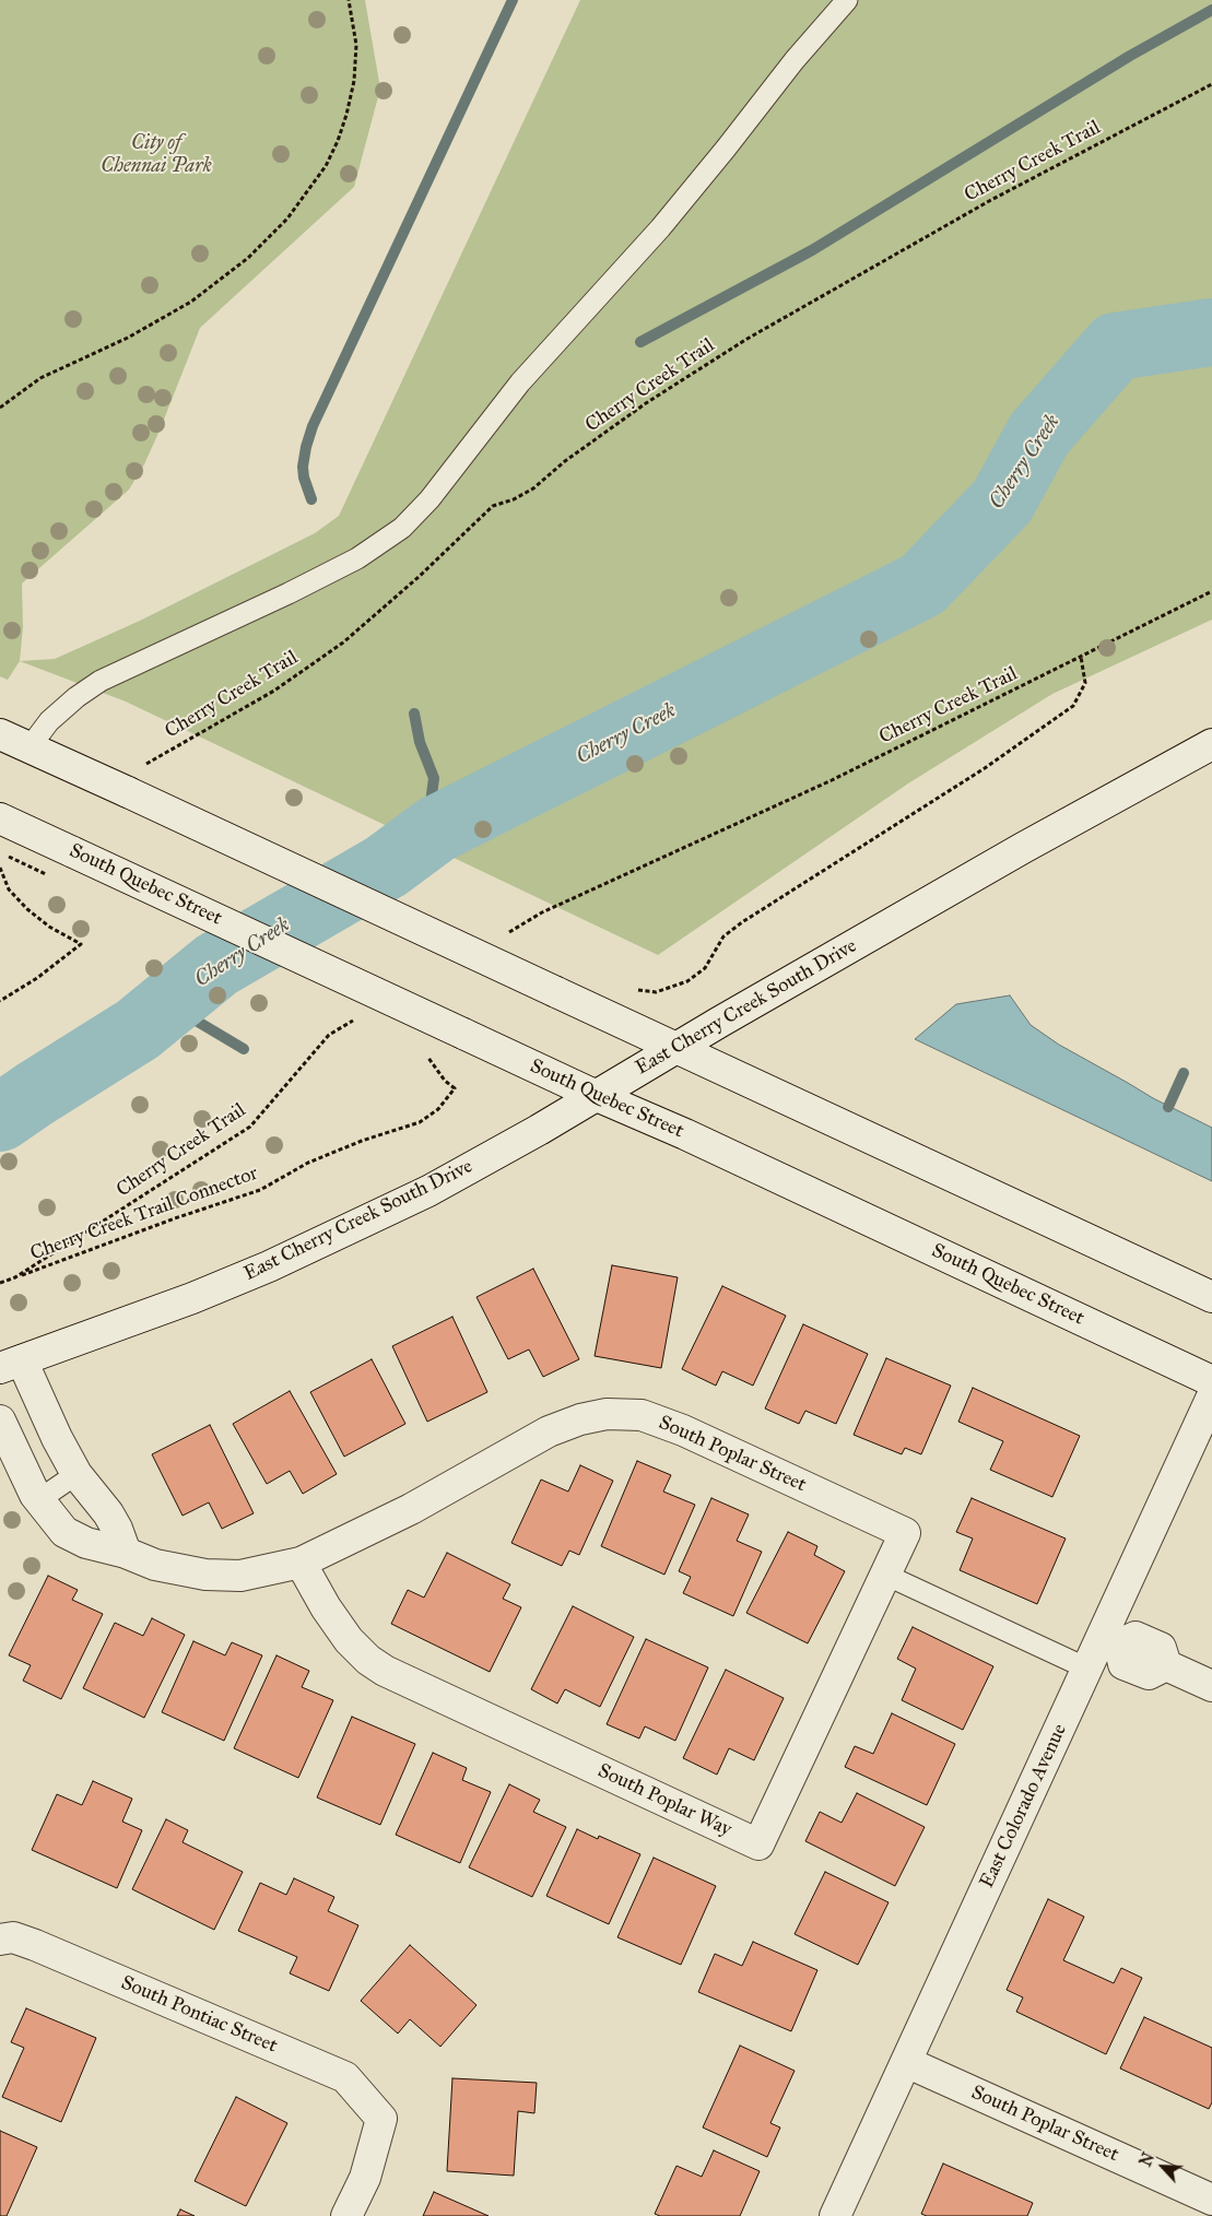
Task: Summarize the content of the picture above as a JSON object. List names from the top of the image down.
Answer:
{
  "streets": {
    "street": [
      "South Quebec Street",
      "East Cherry Creek South Drive",
      "South Poplar Street",
      "South Poplar Way",
      "East Colorado Avenue",
      "South Pontiac Street"
    ],
    "path": ["Cherry Creek Trail", "Cherry Creek Trail Connector"]
  },
  "crossings": [
    ["Cherry Creek Trail", "Cherry Creek Trail Connector"],
    ["South Quebec Street", "East Cherry Creek South Drive"],
    ["South Poplar Street", "South Poplar Way"],
    ["South Poplar Street", "East Colorado Avenue"]
  ],
  "water": ["Cherry Creek"],
  "parks": ["City of Chennai Park"],
  "north": "top left"
}
